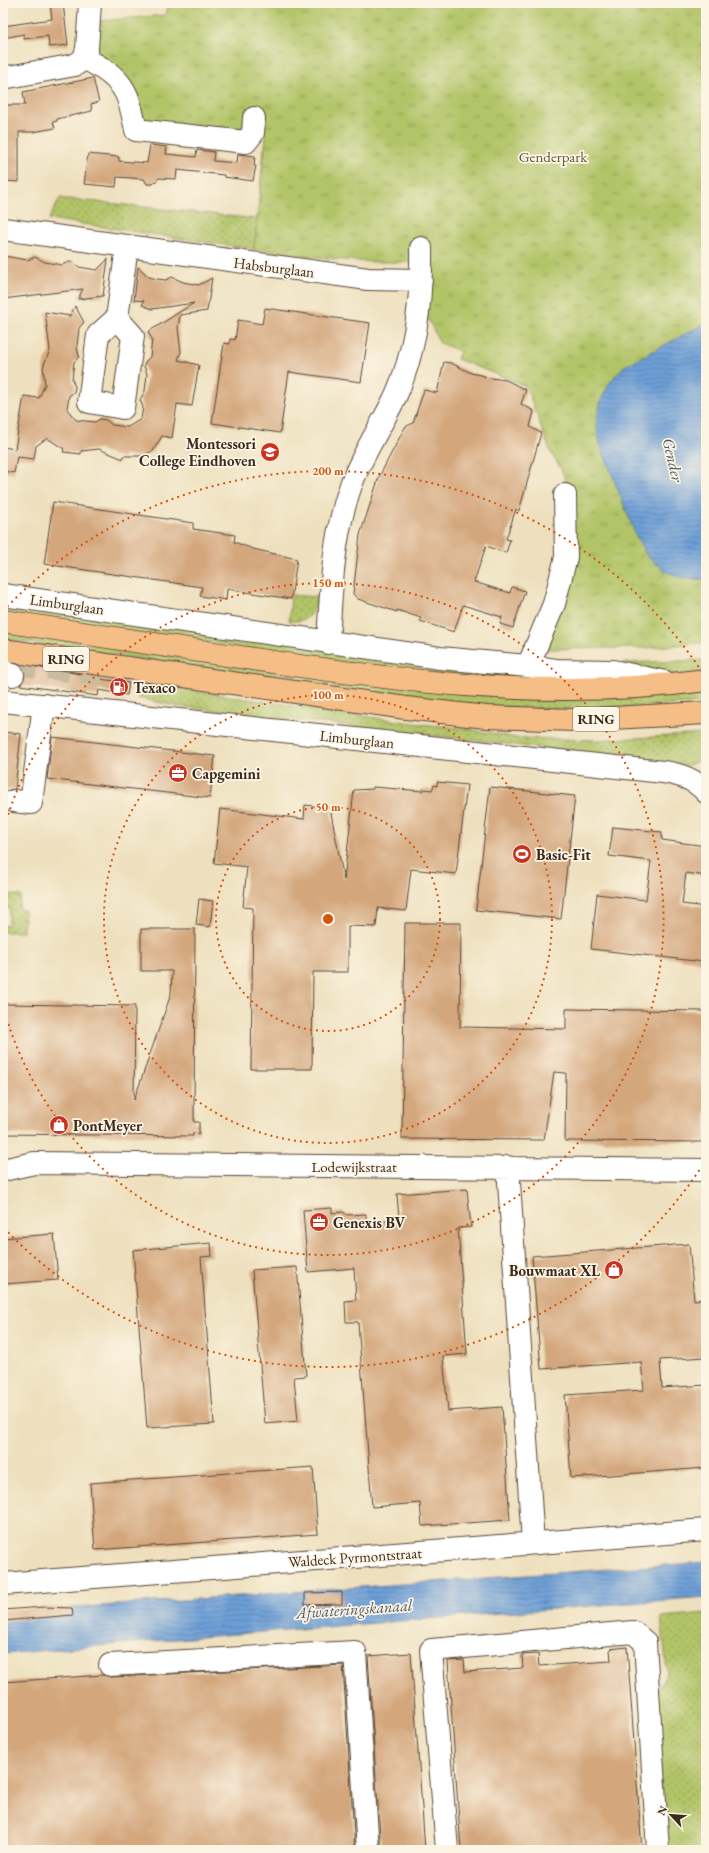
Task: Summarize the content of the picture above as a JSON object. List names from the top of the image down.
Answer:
{
  "streets": {
    "main road": ["Limburglaan", "RING"],
    "street": ["Habsburglaan", "Lodewijkstraat", "Waldeck Pyrmontstraat"]
  },
  "water": ["Gender", "Afwateringskanaal"],
  "parks": ["Genderpark"],
  "places": {
    "school or university": ["Montessori College Eindhoven"],
    "fuel station": ["Texaco"],
    "office": ["Capgemini", "Genexis BV"],
    "sports": ["Basic-Fit"],
    "shop": ["PontMeyer", "Bouwmaat XL"]
  },
  "north": "top left",
  "rings": [
    "200 m",
    "150 m",
    "100 m",
    "50 m"
  ]
}
